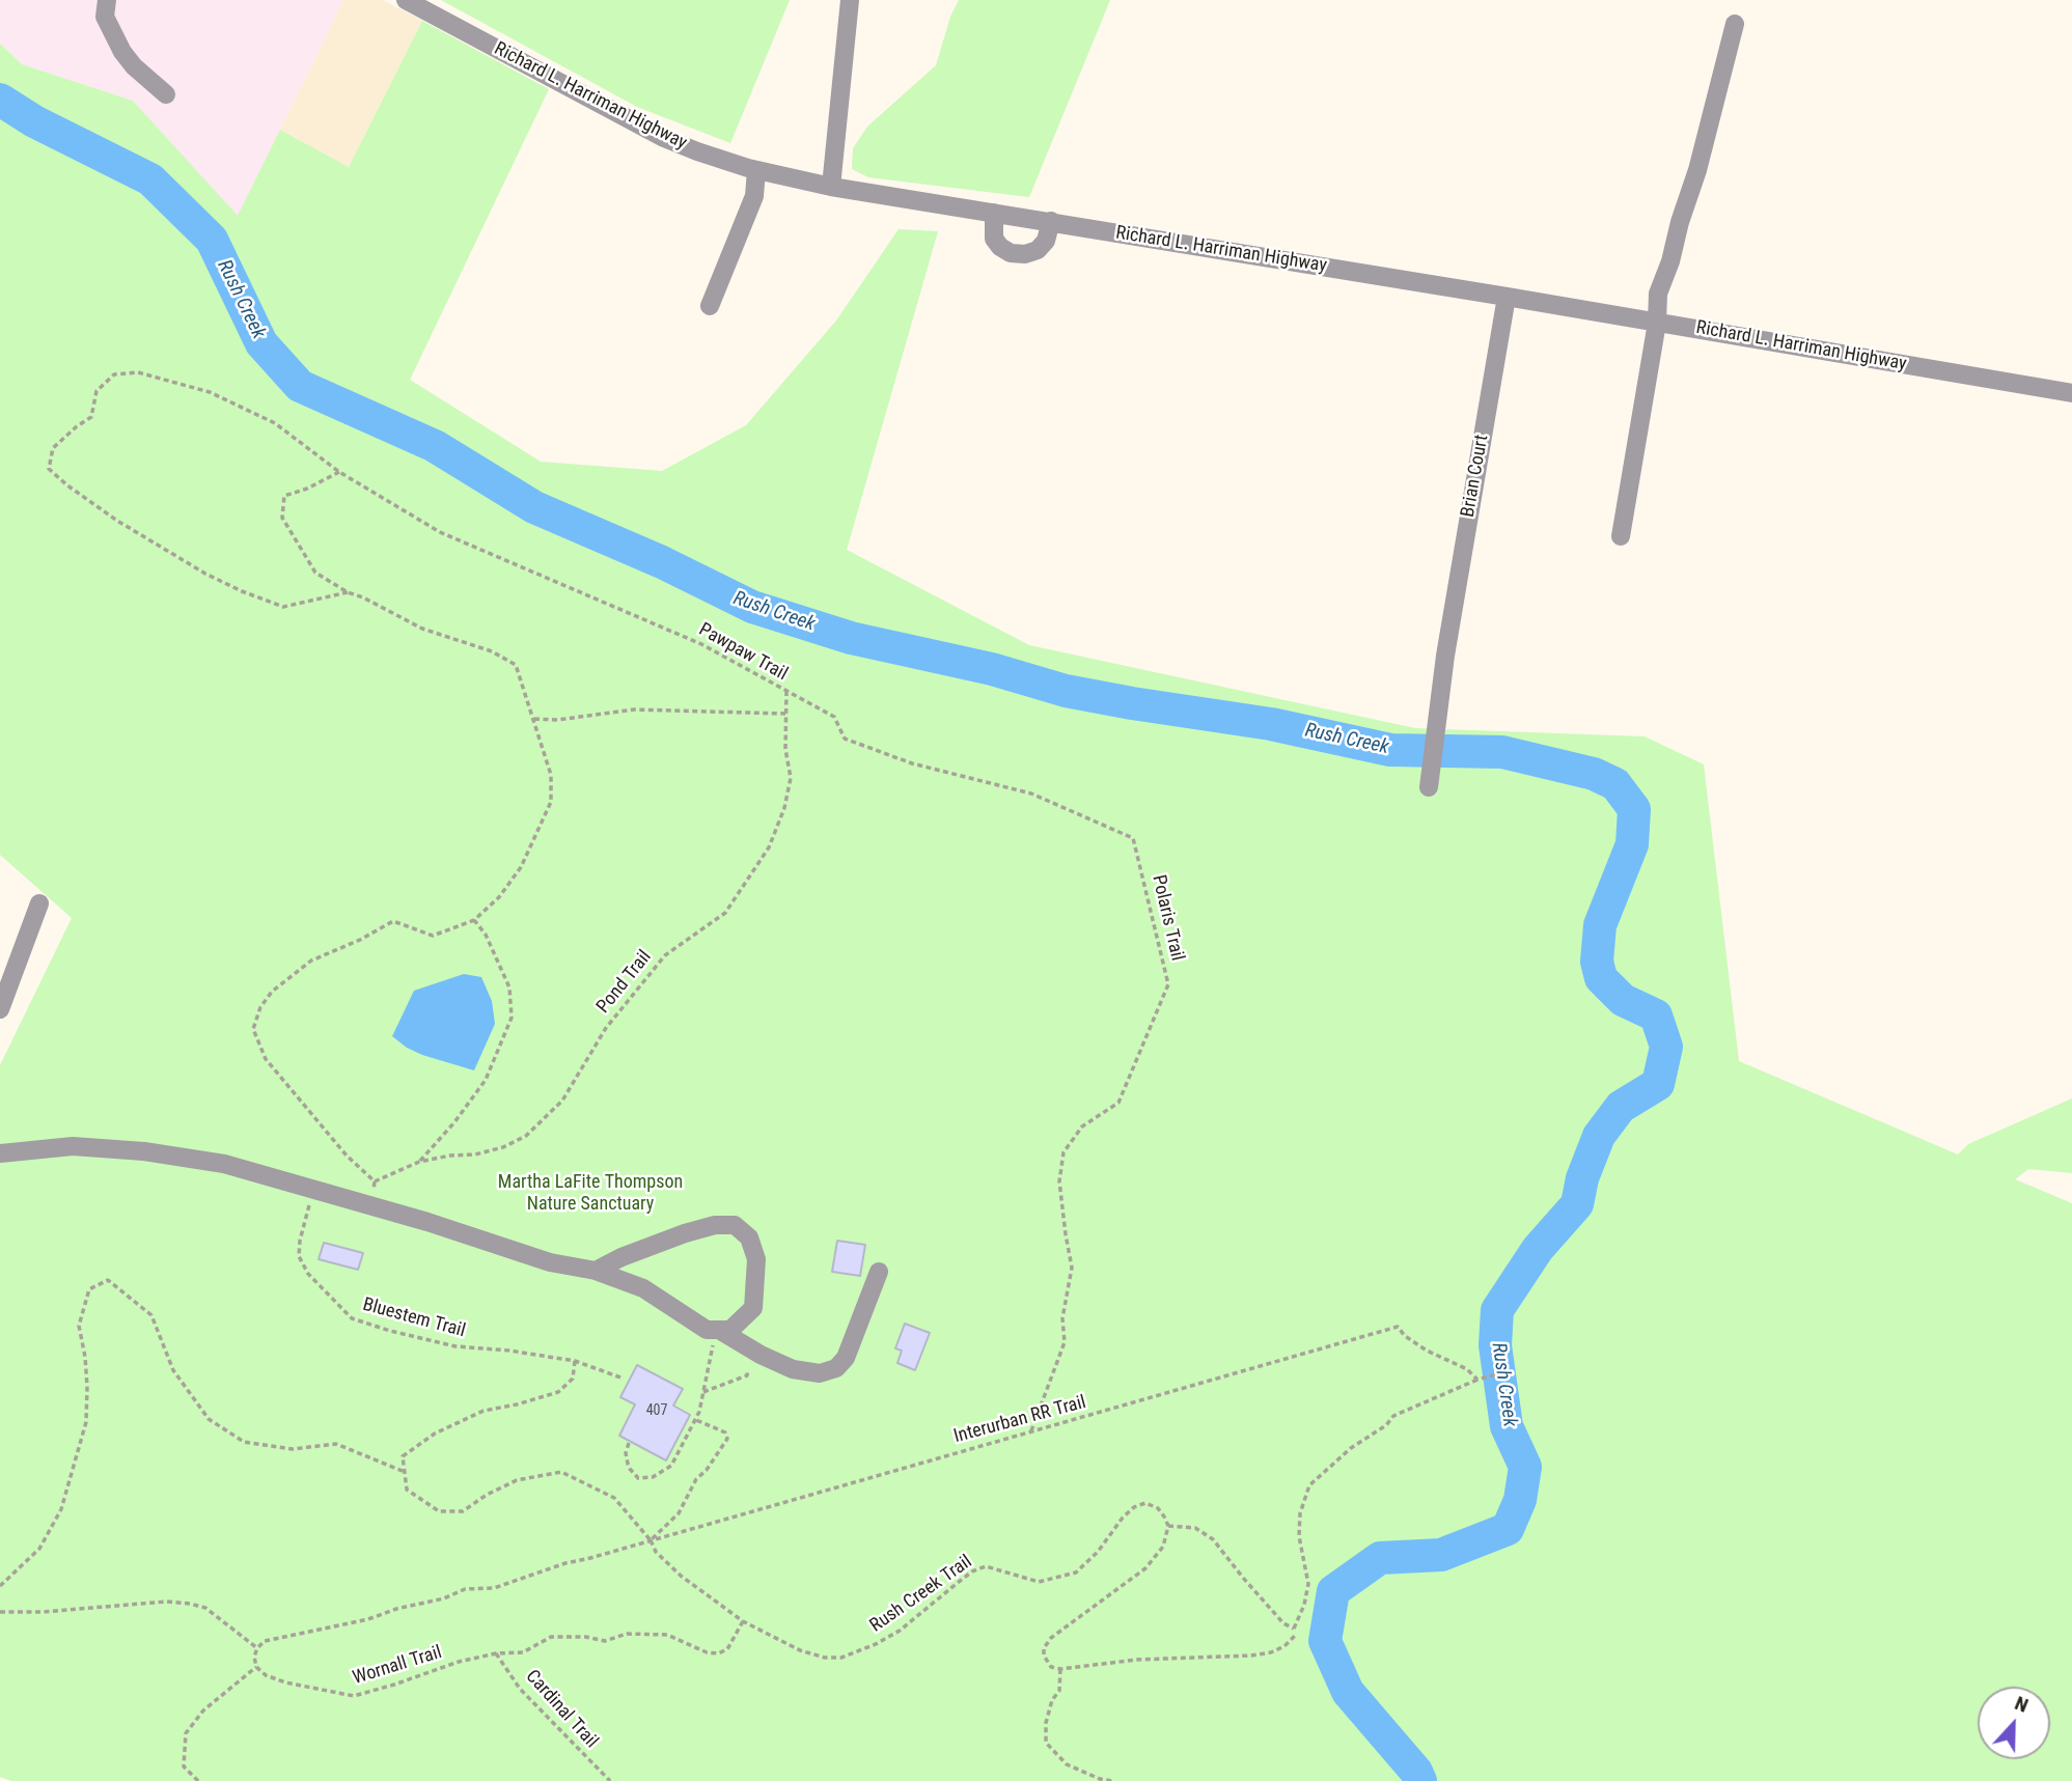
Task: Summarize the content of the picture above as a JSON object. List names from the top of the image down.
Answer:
{
  "streets": {
    "street": ["Richard L. Harriman Highway", "Brian Court"],
    "path": [
      "Pawpaw Trail",
      "Polaris Trail",
      "Pond Trail",
      "Bluestem Trail",
      "Interurban RR Trail",
      "Rush Creek Trail",
      "Wornall Trail",
      "Cardinal Trail"
    ]
  },
  "crossings": [
    ["Richard L. Harriman Highway", "Brian Court"],
    ["Pawpaw Trail", "Polaris Trail"],
    ["Pawpaw Trail", "Pond Trail"],
    ["Polaris Trail", "Interurban RR Trail"],
    ["Rush Creek Trail", "Wornall Trail"],
    ["Wornall Trail", "Cardinal Trail"]
  ],
  "water": ["Rush Creek"],
  "parks": ["Martha LaFite Thompson Nature Sanctuary"],
  "house_numbers": ["407"],
  "north": "top"
}
